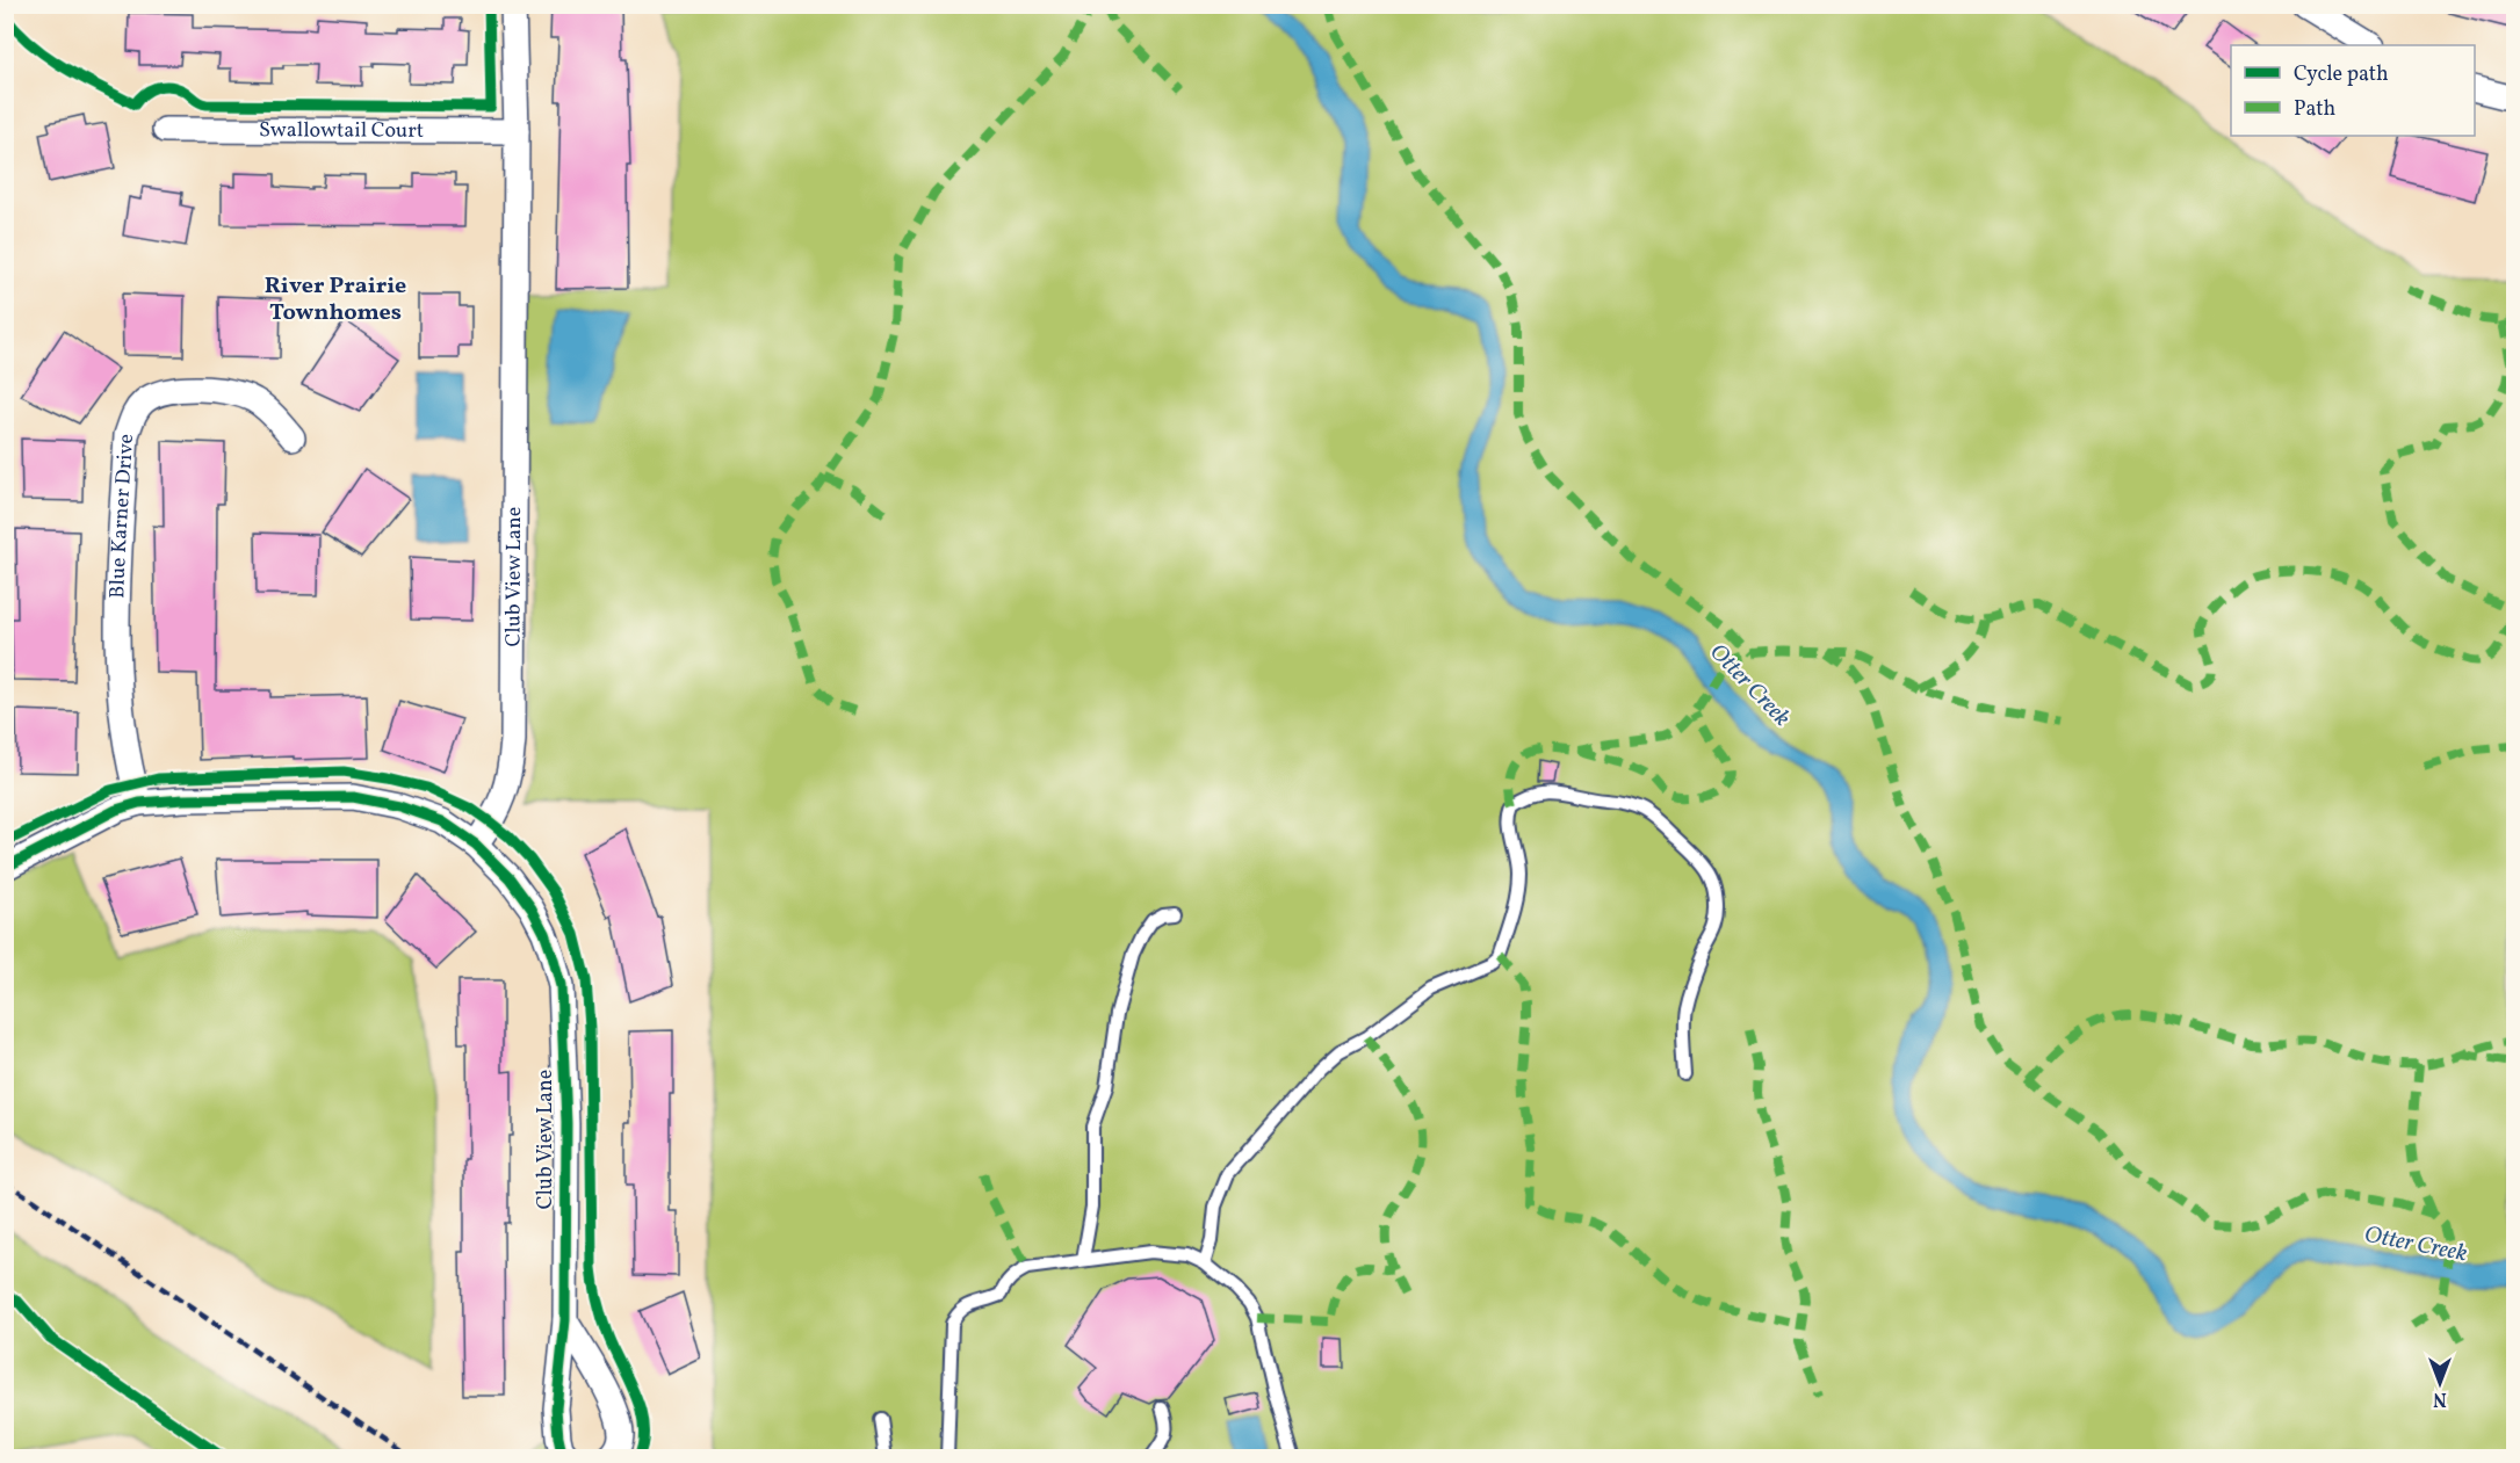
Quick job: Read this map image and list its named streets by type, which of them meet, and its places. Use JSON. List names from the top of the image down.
{
  "streets": {
    "street": ["Swallowtail Court", "Blue Karner Drive", "Club View Lane"]
  },
  "crossings": [
    ["Swallowtail Court", "Club View Lane"]
  ],
  "districts": ["River Prairie Townhomes"],
  "water": ["Otter Creek"],
  "legend": ["Cycle path", "Path"],
  "north": "bottom"
}
